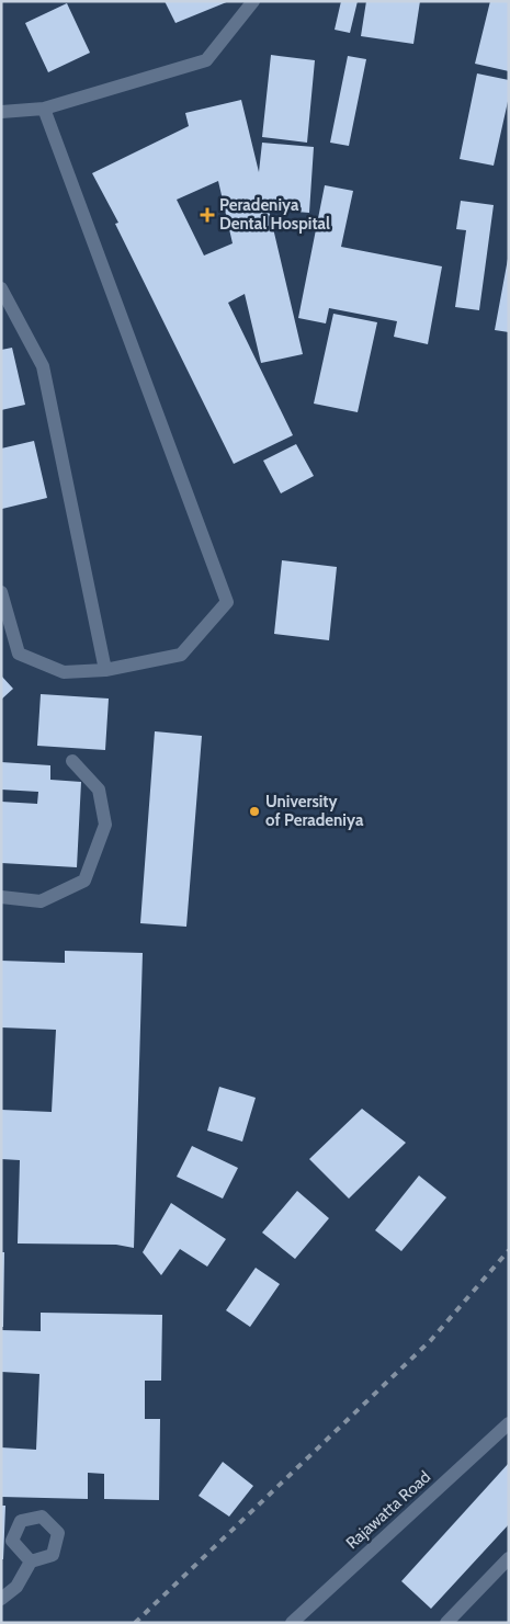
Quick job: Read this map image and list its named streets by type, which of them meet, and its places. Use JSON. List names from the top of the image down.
{
  "streets": {
    "street": ["Rajawatta Road"]
  },
  "places": {
    "health": ["Peradeniya Dental Hospital"],
    "other": ["University of Peradeniya"]
  }
}
